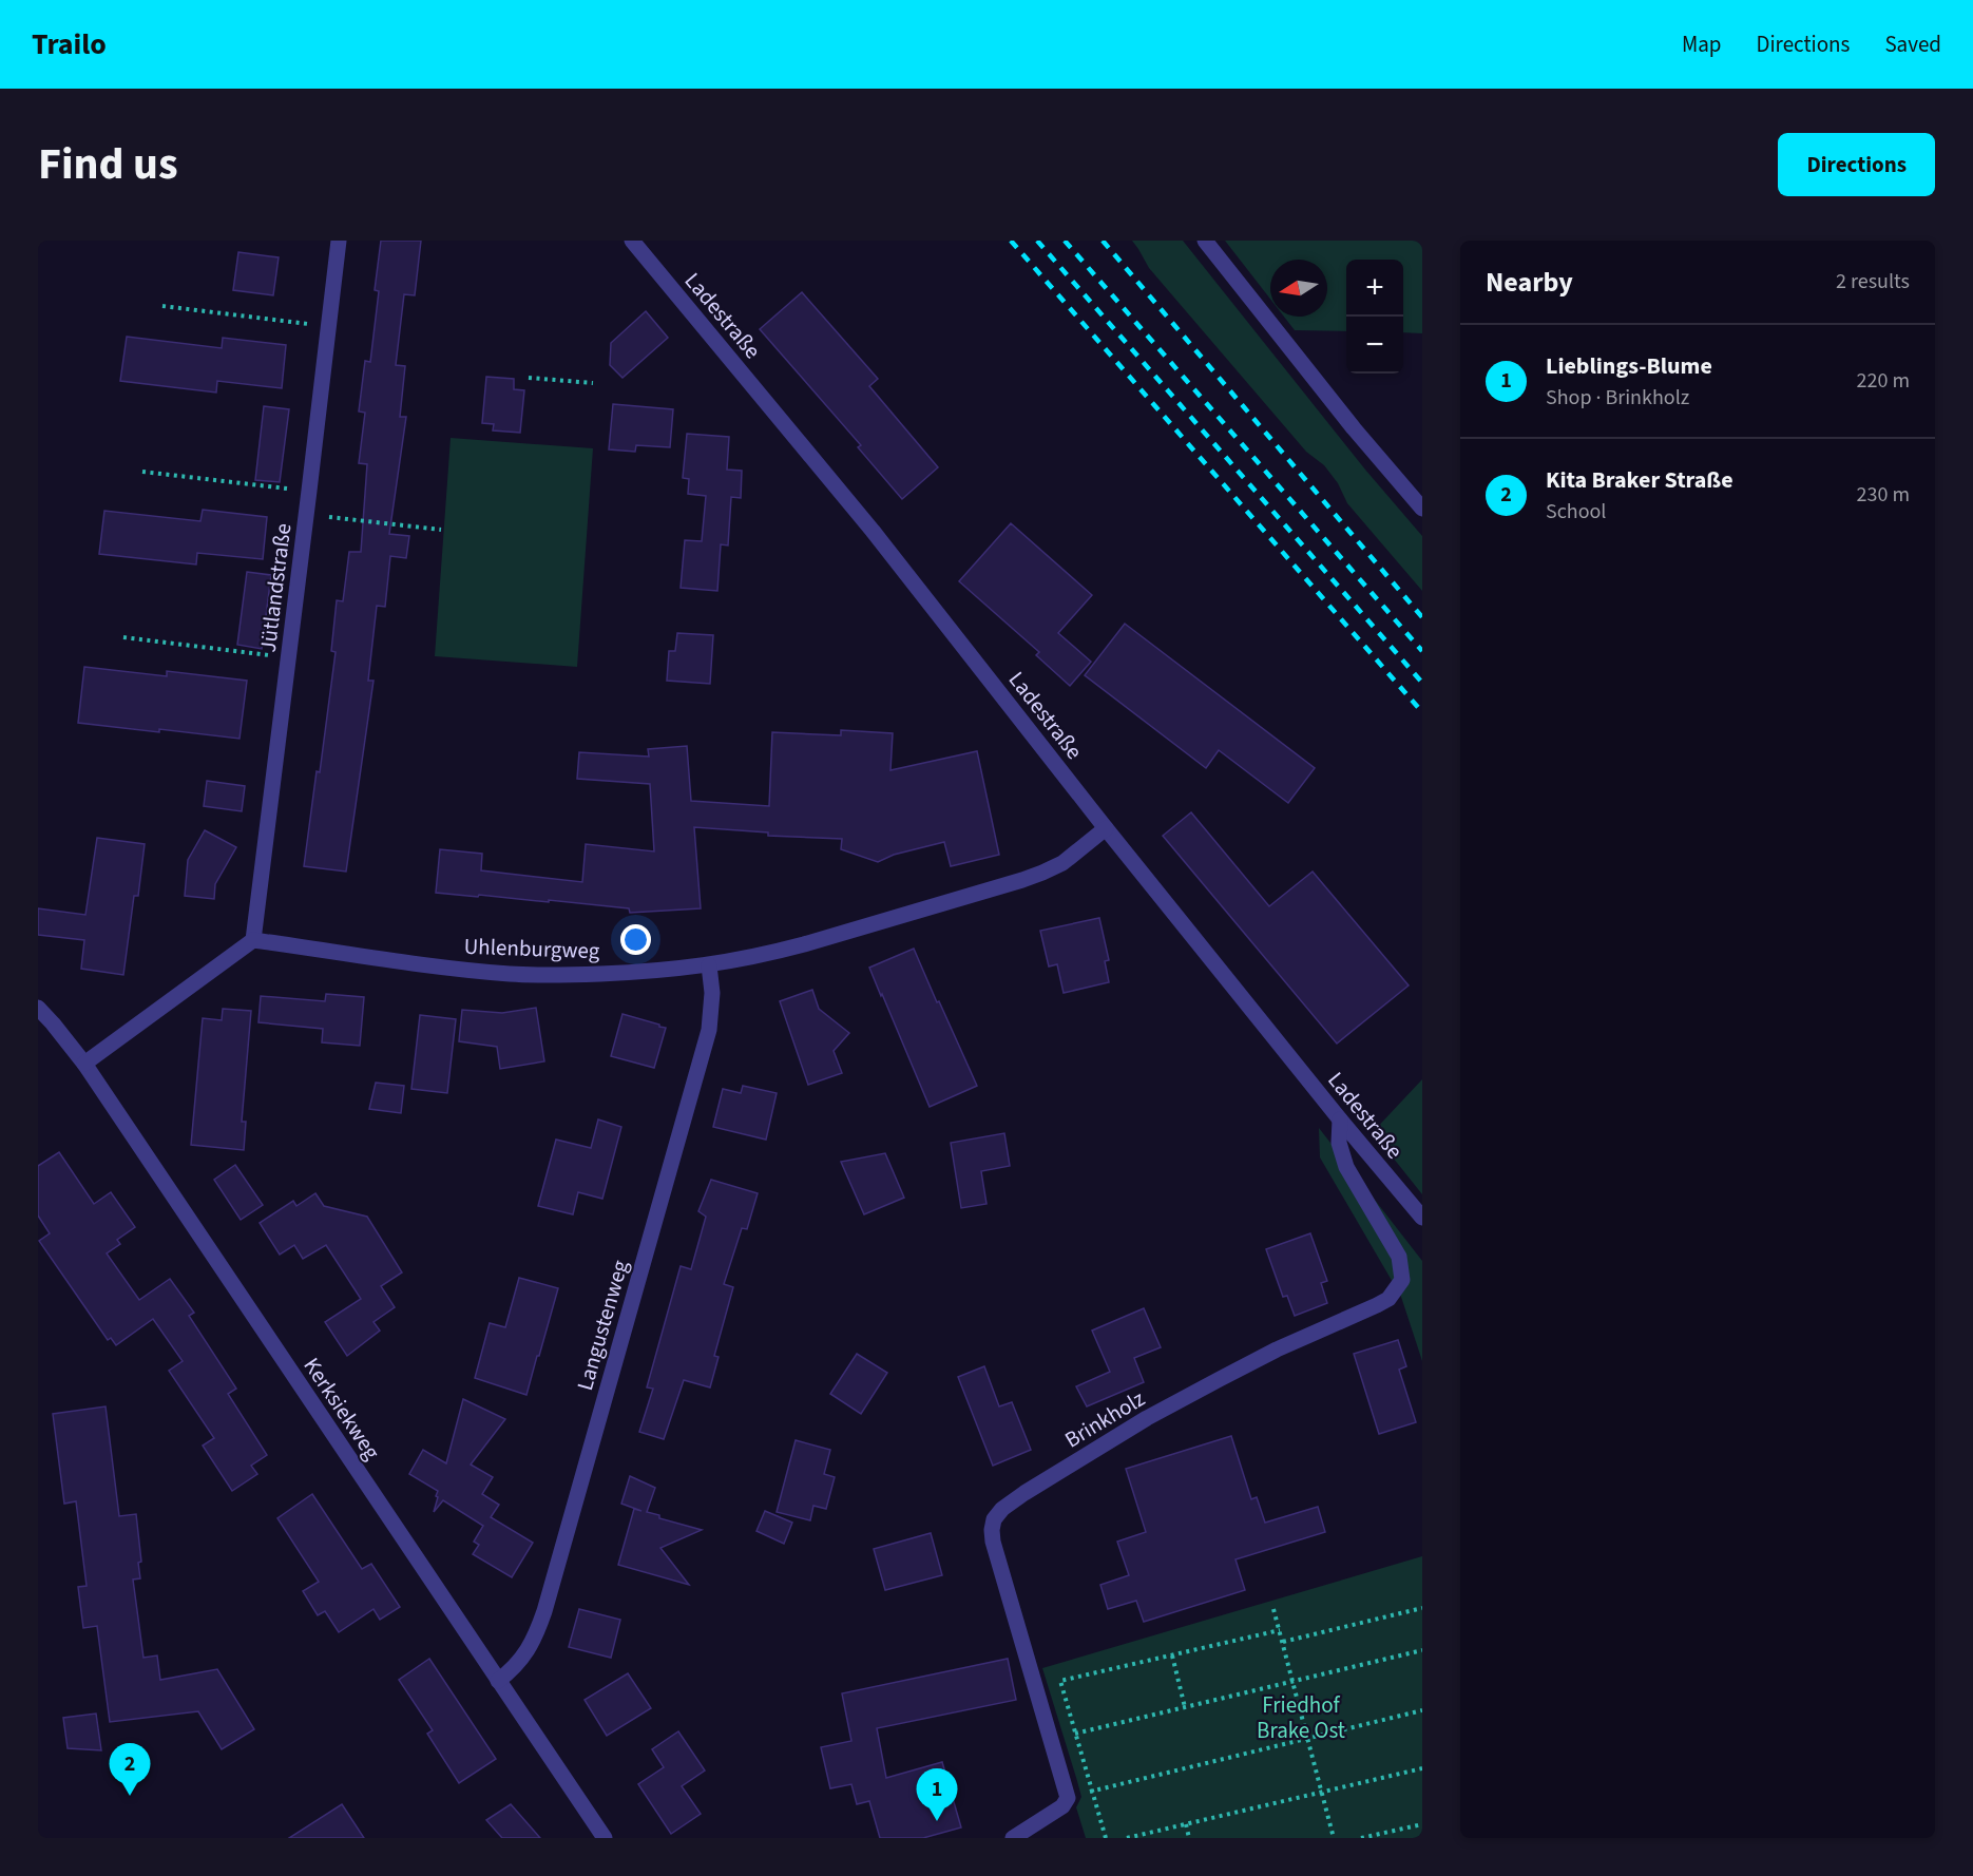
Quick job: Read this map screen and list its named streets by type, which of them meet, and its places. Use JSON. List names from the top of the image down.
{
  "streets": {
    "street": [
      "Ladestraße",
      "Jütlandstraße",
      "Uhlenburgweg",
      "Langustenweg",
      "Kerksiekweg",
      "Brinkholz"
    ]
  },
  "crossings": [
    ["Ladestraße", "Uhlenburgweg"],
    ["Ladestraße", "Brinkholz"],
    ["Jütlandstraße", "Uhlenburgweg"],
    ["Uhlenburgweg", "Langustenweg"],
    ["Langustenweg", "Kerksiekweg"]
  ],
  "parks": ["Friedhof Brake Ost"],
  "north": "left",
  "page": {
    "header": "Trailo",
    "nav": ["Map", "Directions", "Saved"],
    "title": "Find us",
    "buttons": "Directions",
    "heading": ["Nearby", "2 results"],
    "map_buttons": ["+", "−"],
    "list": [
      {
        "mark": "1",
        "name": "Lieblings-Blume",
        "note": "Shop · Brinkholz",
        "value": "220 m"
      },
      {
        "mark": "2",
        "name": "Kita Braker Straße",
        "note": "School",
        "value": "230 m"
      }
    ],
    "pins": ["2", "1"]
  }
}
